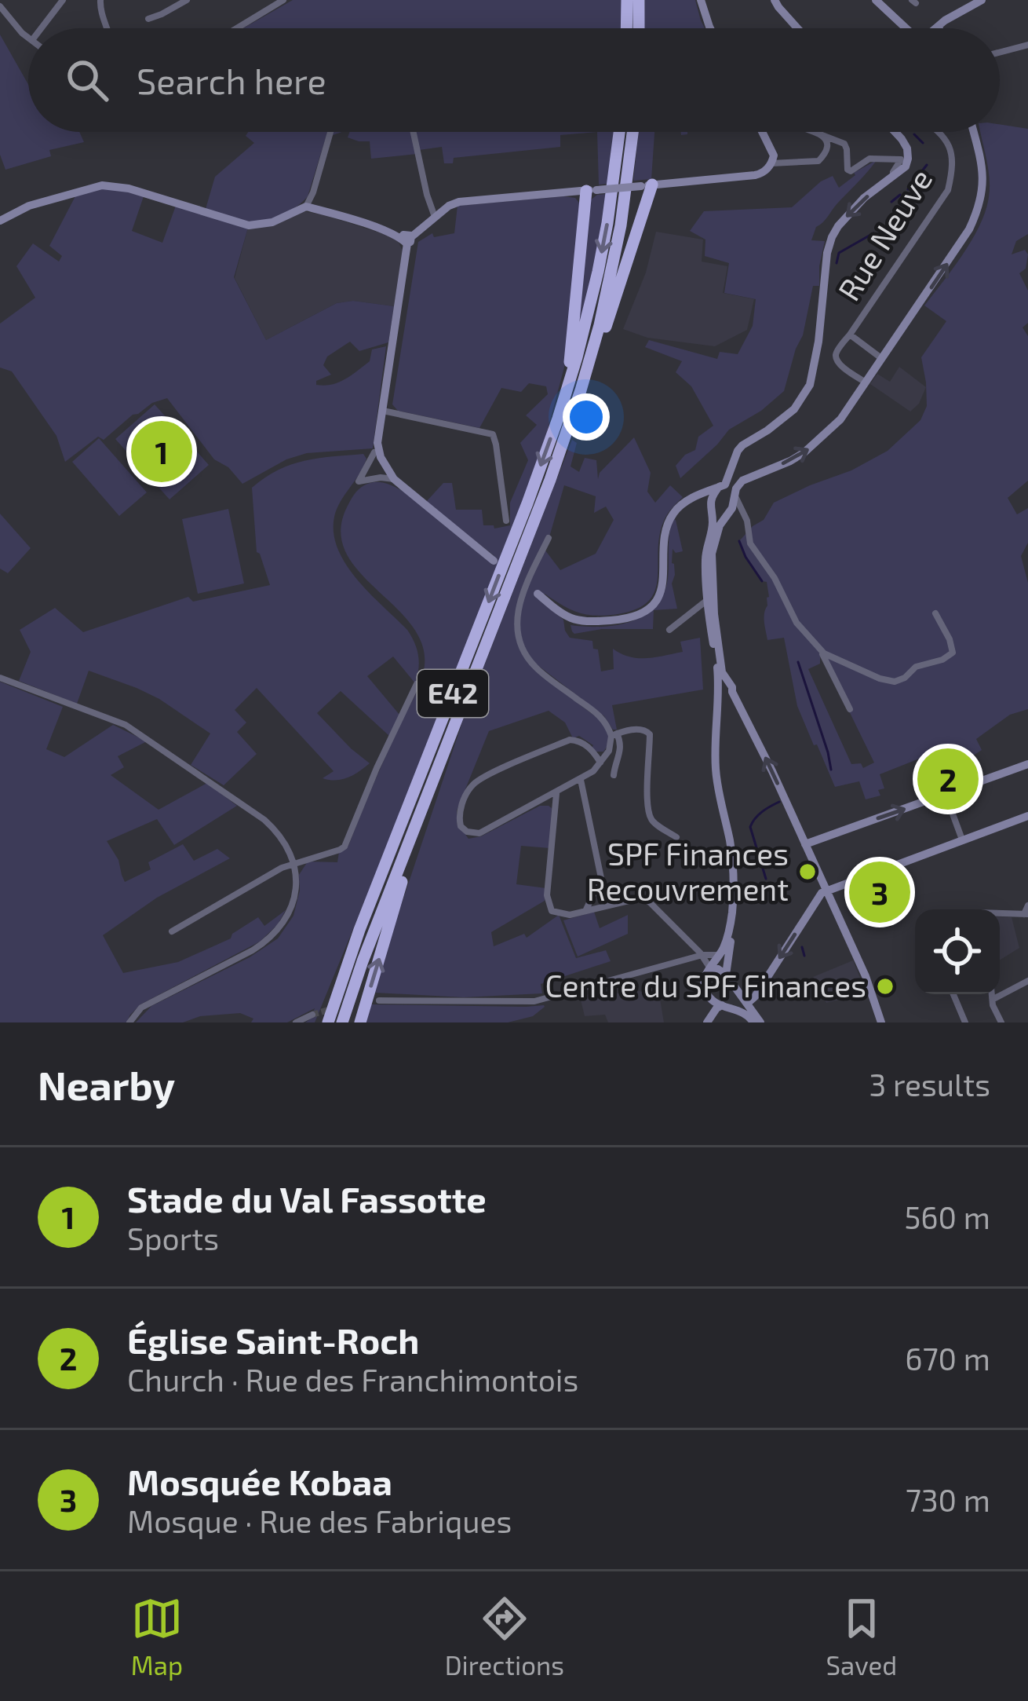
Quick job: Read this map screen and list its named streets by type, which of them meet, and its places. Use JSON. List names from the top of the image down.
{
  "streets": {
    "highway": ["E42"],
    "street": ["Rue Neuve"]
  },
  "places": ["SPF Finances Recouvrement", "Centre du SPF Finances"],
  "page": {
    "search": "Search here",
    "pins": ["1", "2", "3"],
    "heading": ["Nearby", "3 results"],
    "list": [
      {
        "mark": "1",
        "name": "Stade du Val Fassotte",
        "note": "Sports",
        "value": "560 m"
      },
      {
        "mark": "2",
        "name": "Église Saint-Roch",
        "note": "Church · Rue des Franchimontois",
        "value": "670 m"
      },
      {
        "mark": "3",
        "name": "Mosquée Kobaa",
        "note": "Mosque · Rue des Fabriques",
        "value": "730 m"
      }
    ],
    "nav": ["Map", "Directions", "Saved"]
  }
}
